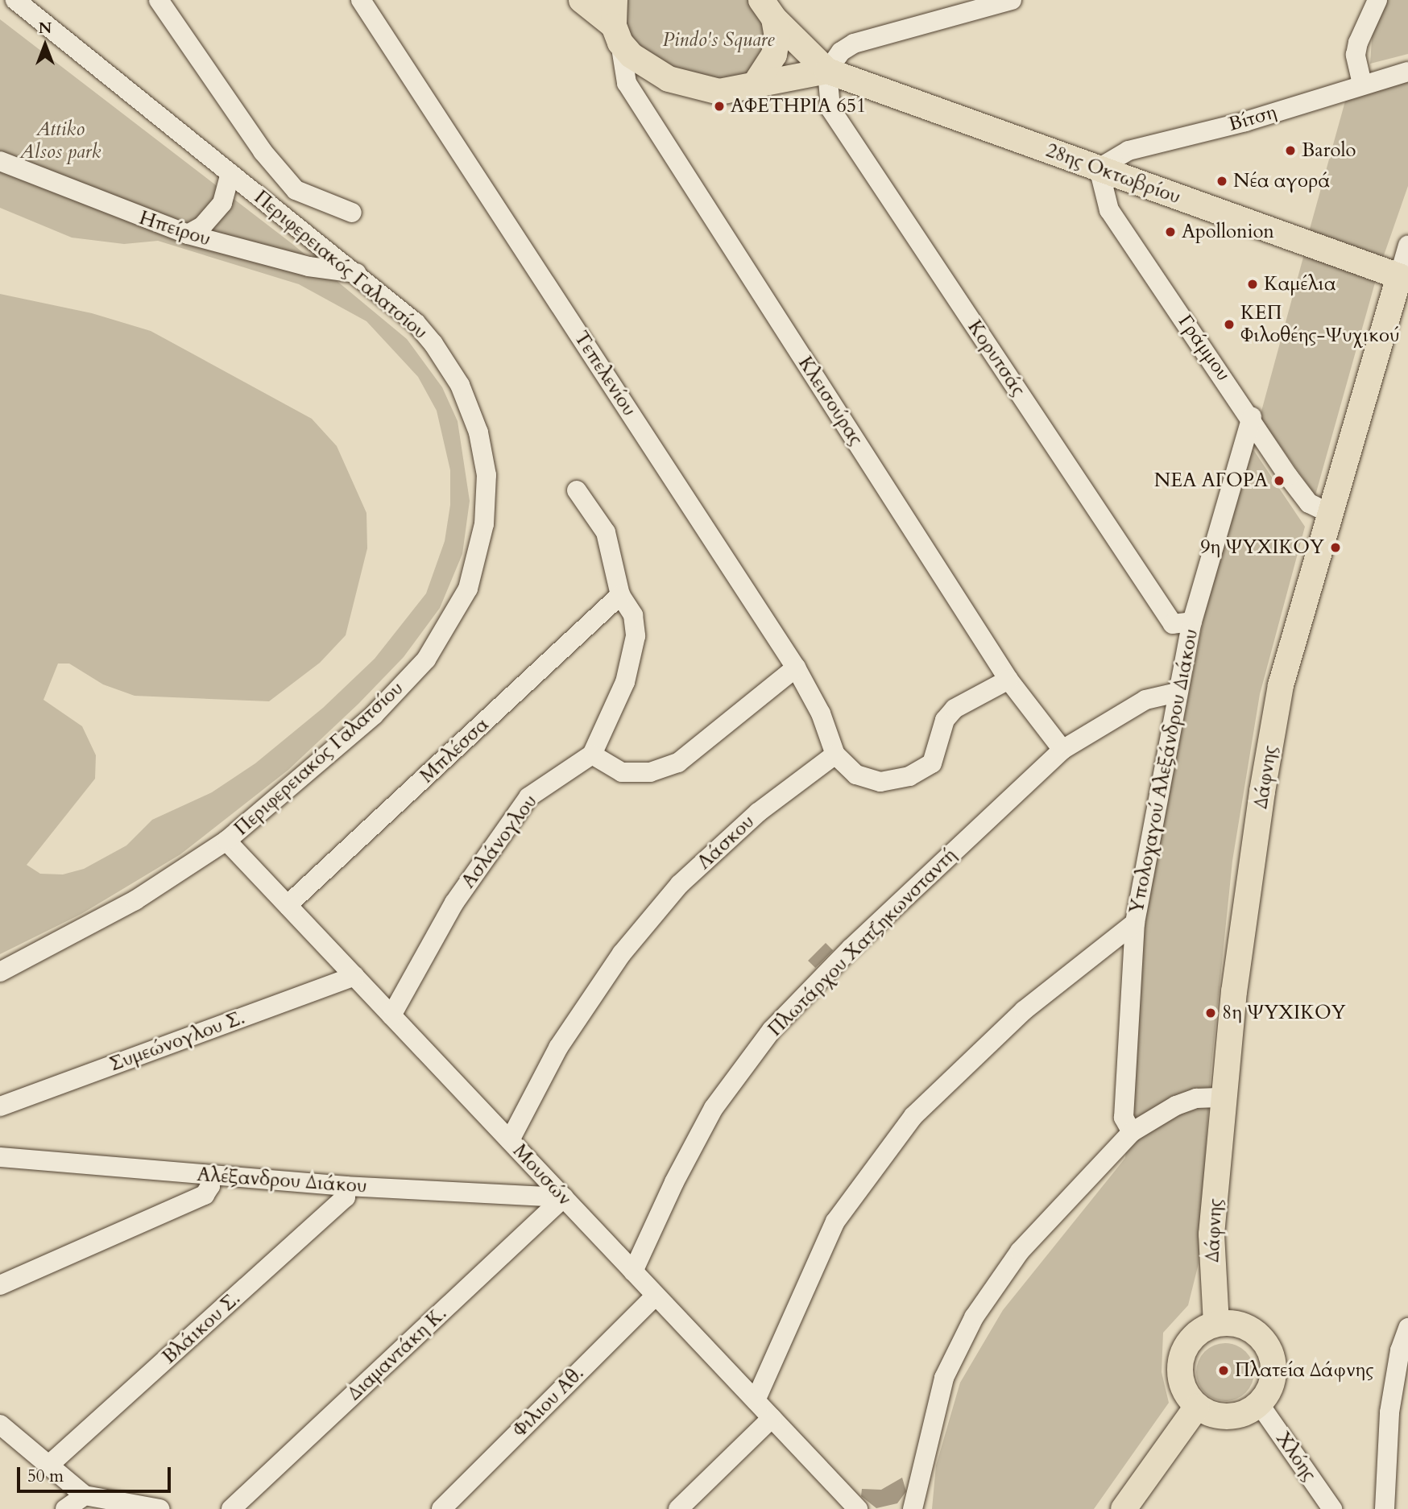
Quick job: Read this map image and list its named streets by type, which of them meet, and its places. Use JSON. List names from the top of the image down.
{
  "streets": {
    "main road": ["28ης Οκτωβρίου", "Δάφνης"],
    "street": [
      "Βίτση",
      "Ηπείρου",
      "Περιφερειακός Γαλατσίου",
      "Γράμμου",
      "Κορυτσάς",
      "Τεπελενίου",
      "Κλεισούρας",
      "Μπλέσσα",
      "Υπολοχαγού Αλεξάνδρου Διάκου",
      "Ασλάνογλου",
      "Λάσκου",
      "Πλωτάρχου Χατζηκωνσταντή",
      "Συμεώνογλου Σ.",
      "Μουσών",
      "Αλέξανδρου Διάκου",
      "Βλάικου Σ.",
      "Διαμαντάκη Κ.",
      "Φιλιου Αθ.",
      "Χλόης"
    ]
  },
  "crossings": [
    ["Βίτση", "28ης Οκτωβρίου"],
    ["Βίτση", "Γράμμου"],
    ["28ης Οκτωβρίου", "Γράμμου"],
    ["28ης Οκτωβρίου", "Κορυτσάς"],
    ["28ης Οκτωβρίου", "Κλεισούρας"],
    ["28ης Οκτωβρίου", "Δάφνης"],
    ["Ηπείρου", "Περιφερειακός Γαλατσίου"],
    ["Περιφερειακός Γαλατσίου", "Μουσών"],
    ["Γράμμου", "Υπολοχαγού Αλεξάνδρου Διάκου"],
    ["Γράμμου", "Δάφνης"],
    ["Κορυτσάς", "Υπολοχαγού Αλεξάνδρου Διάκου"],
    ["Τεπελενίου", "Λάσκου"],
    ["Κλεισούρας", "Πλωτάρχου Χατζηκωνσταντή"],
    ["Μπλέσσα", "Μουσών"],
    ["Υπολοχαγού Αλεξάνδρου Διάκου", "Πλωτάρχου Χατζηκωνσταντή"],
    ["Δάφνης", "Χλόης"],
    ["Ασλάνογλου", "Μουσών"],
    ["Λάσκου", "Μουσών"],
    ["Πλωτάρχου Χατζηκωνσταντή", "Μουσών"],
    ["Συμεώνογλου Σ.", "Μουσών"],
    ["Μουσών", "Αλέξανδρου Διάκου"],
    ["Μουσών", "Διαμαντάκη Κ."],
    ["Μουσών", "Φιλιου Αθ."],
    ["Αλέξανδρου Διάκου", "Βλάικου Σ."],
    ["Αλέξανδρου Διάκου", "Διαμαντάκη Κ."]
  ],
  "parks": ["Pindo's Square", "Attiko Alsos park"],
  "places": [
    "ΑΦΕΤΗΡΙΑ 651",
    "Barolo",
    "Νέα αγορά",
    "Apollonion",
    "Καμέλια",
    "ΚΕΠ Φιλοθέης-Ψυχικού",
    "ΝΕΑ ΑΓΟΡΑ",
    "9η ΨΥΧΙΚΟΥ",
    "8η ΨΥΧΙΚΟΥ",
    "Πλατεία Δάφνης"
  ],
  "scale_bar": "50 m",
  "north": "top"
}
